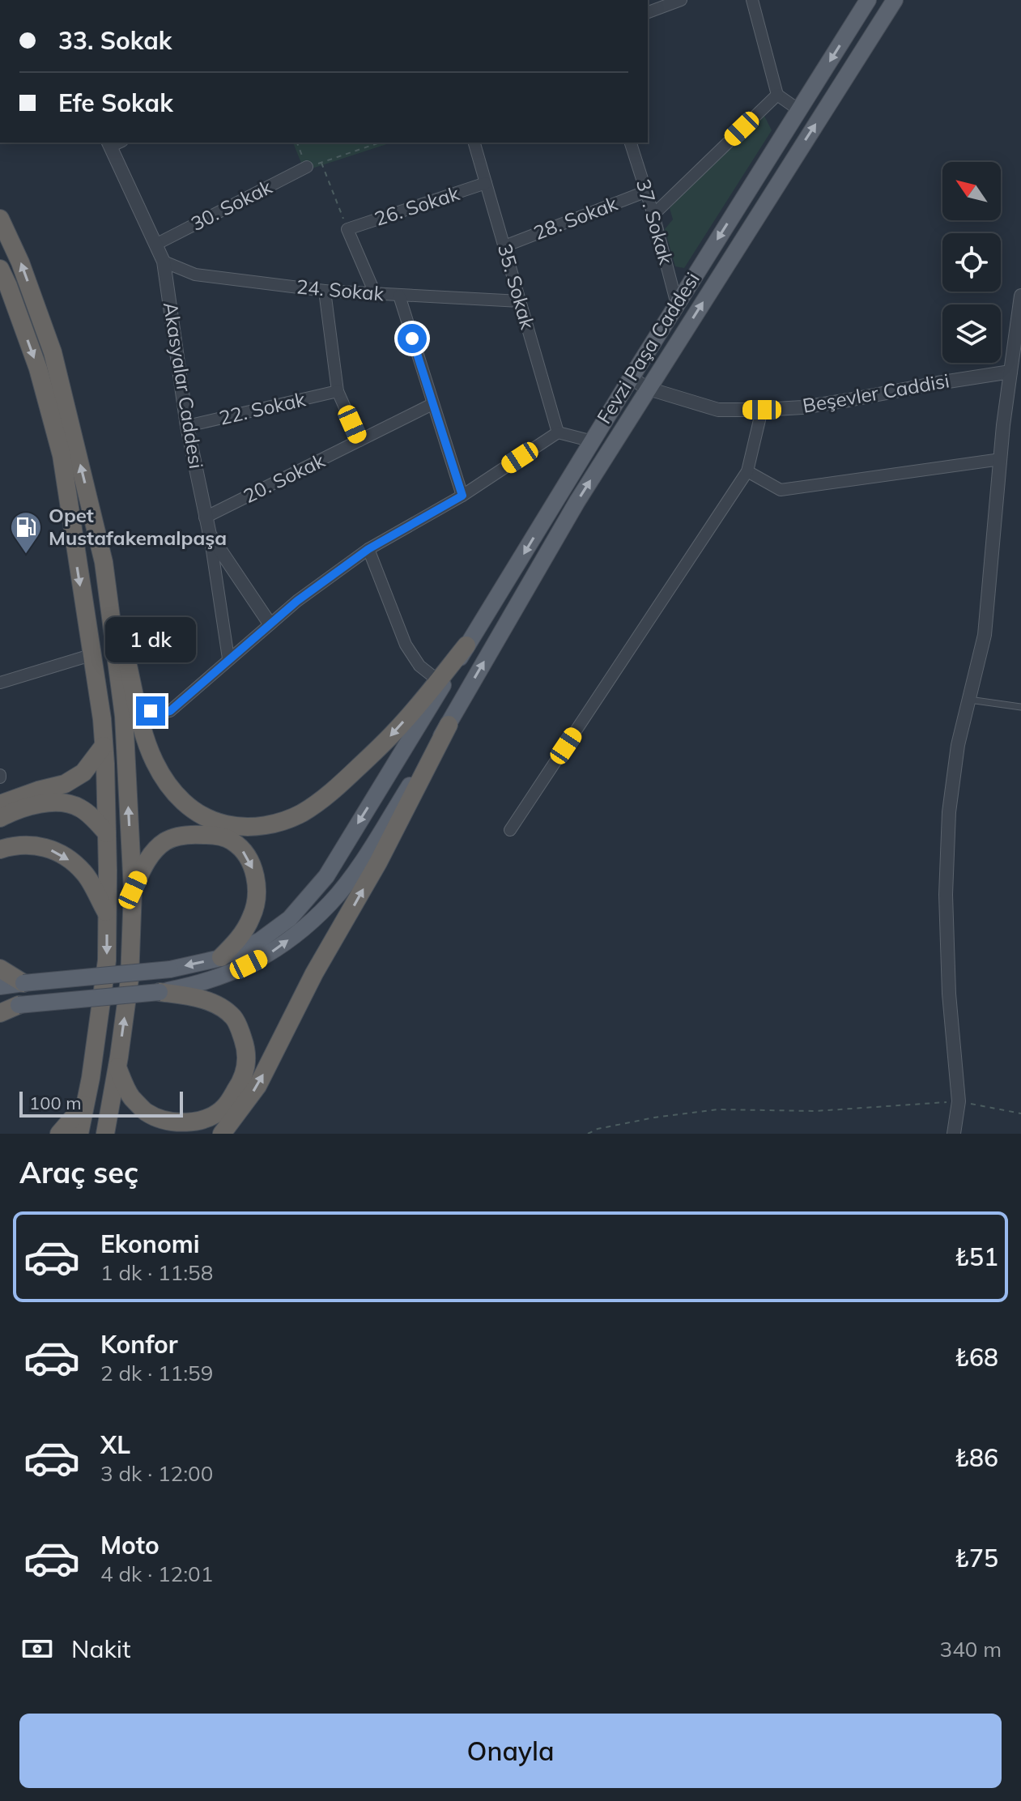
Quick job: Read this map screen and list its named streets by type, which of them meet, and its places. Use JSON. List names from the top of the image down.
{
  "streets": {
    "main road": ["Fevzi Paşa Caddesi"],
    "street": [
      "30. Sokak",
      "26. Sokak",
      "28. Sokak",
      "37. Sokak",
      "35. Sokak",
      "24. Sokak",
      "Akasyalar Caddesi",
      "Beşevler Caddisi",
      "22. Sokak",
      "20. Sokak"
    ]
  },
  "crossings": [
    ["30. Sokak", "Akasyalar Caddesi"],
    ["26. Sokak", "35. Sokak"],
    ["28. Sokak", "37. Sokak"],
    ["28. Sokak", "35. Sokak"],
    ["37. Sokak", "Fevzi Paşa Caddesi"],
    ["35. Sokak", "24. Sokak"],
    ["24. Sokak", "Akasyalar Caddesi"],
    ["Fevzi Paşa Caddesi", "Beşevler Caddisi"],
    ["Akasyalar Caddesi", "22. Sokak"],
    ["Akasyalar Caddesi", "20. Sokak"]
  ],
  "places": {
    "fuel station": ["Opet Mustafakemalpaşa"]
  },
  "scale_bar": "100 m",
  "north": "top left",
  "page": {
    "banner": ["33. Sokak", "Efe Sokak"],
    "bubble": "1 dk",
    "scale": "100 m",
    "heading": "Araç seç",
    "list": [
      {
        "name": "Ekonomi",
        "note": "1 dk · 11:58",
        "value": "₺51"
      },
      {
        "name": "Konfor",
        "note": "2 dk · 11:59",
        "value": "₺68"
      },
      {
        "name": "XL",
        "note": "3 dk · 12:00",
        "value": "₺86"
      },
      {
        "name": "Moto",
        "note": "4 dk · 12:01",
        "value": "₺75"
      }
    ],
    "pay": ["Nakit", "340 m"],
    "buttons": "Onayla"
  }
}
